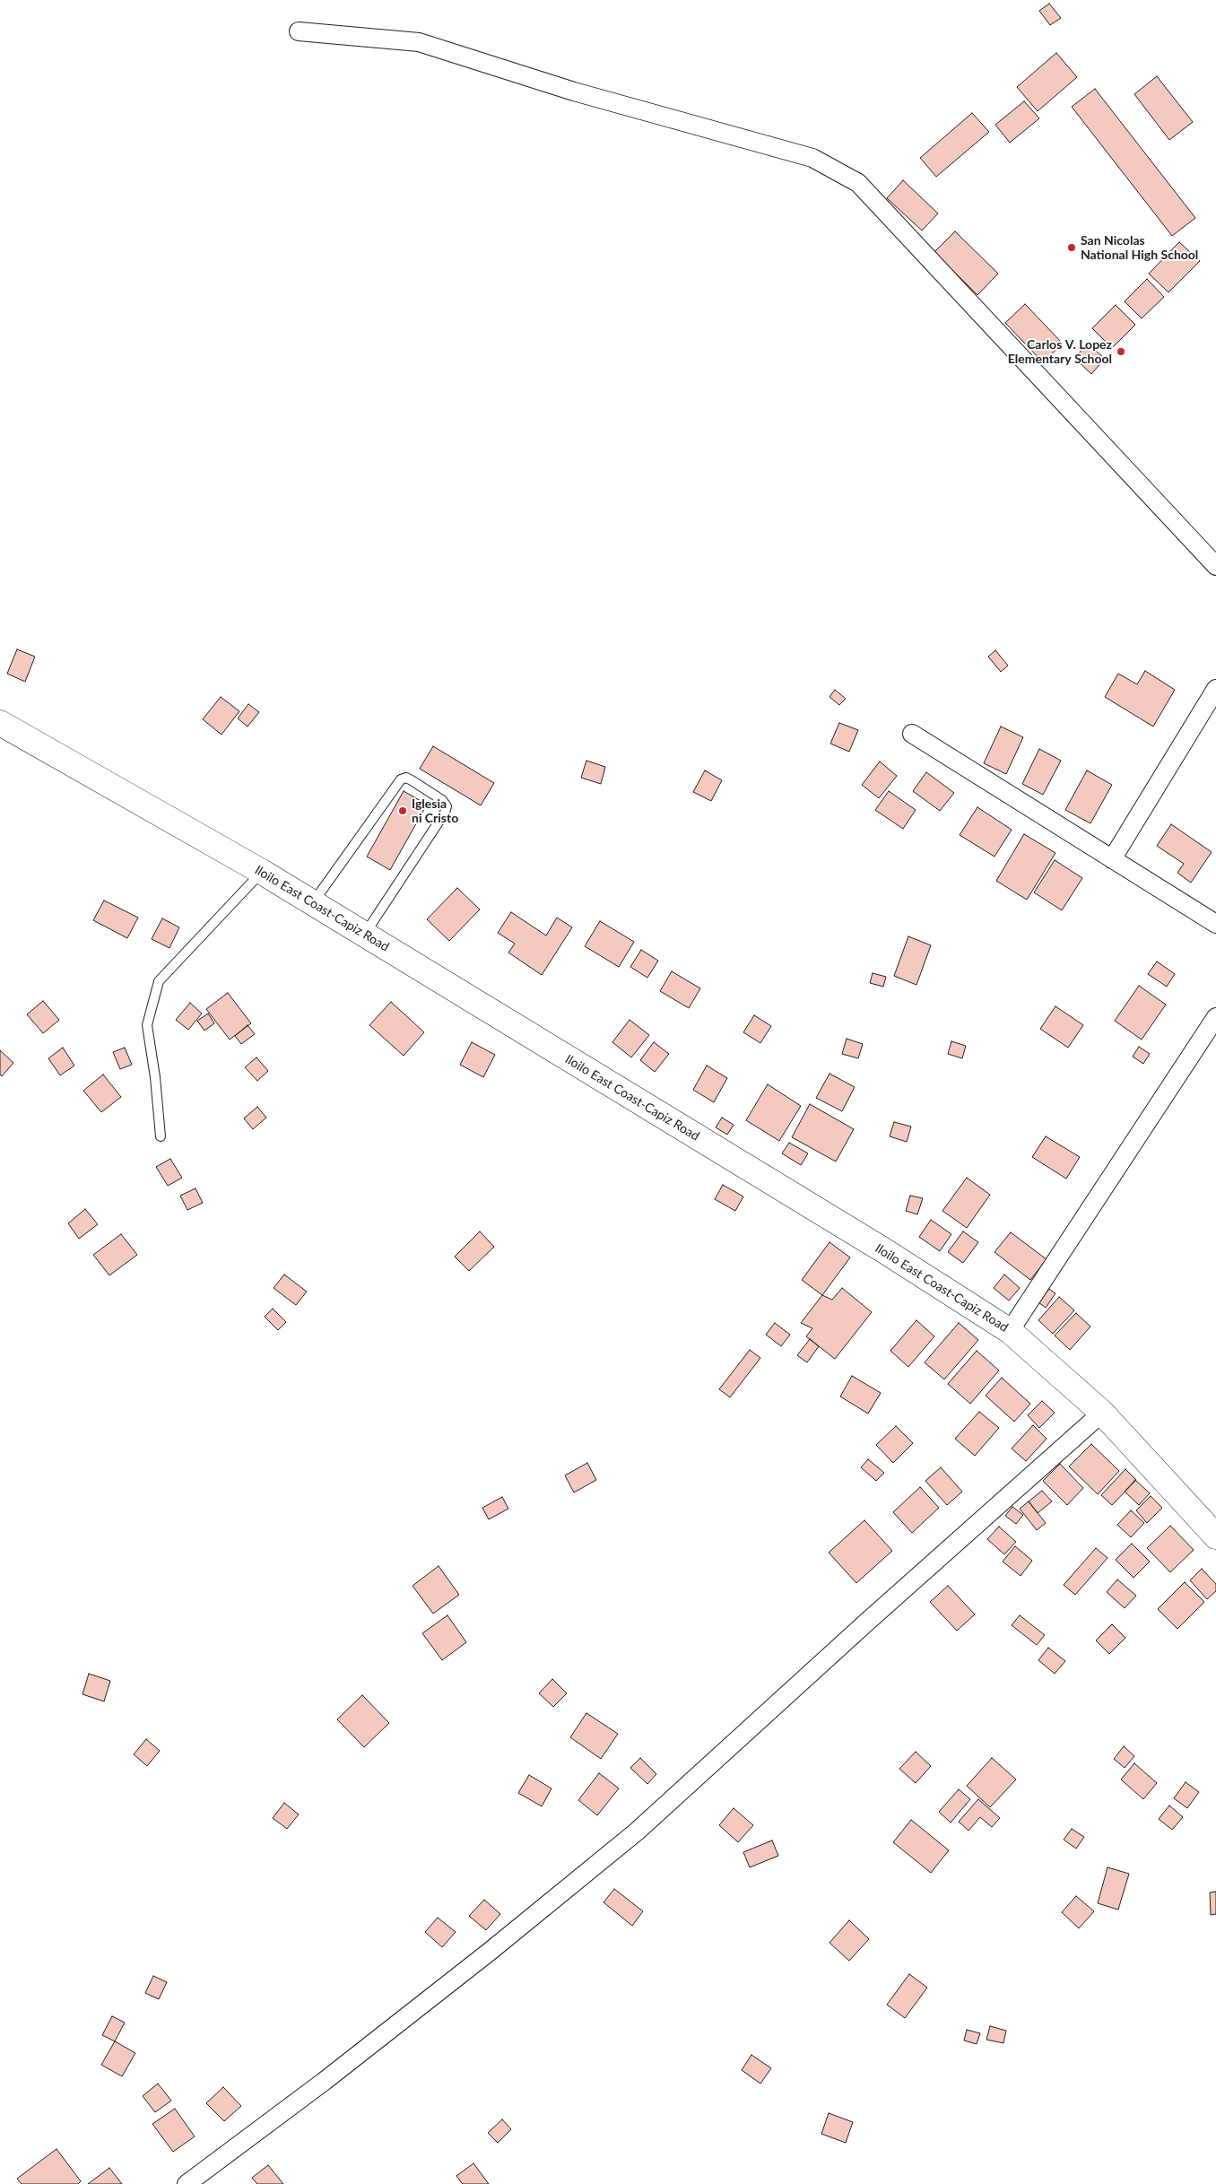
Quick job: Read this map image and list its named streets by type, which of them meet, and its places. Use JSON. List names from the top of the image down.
{
  "streets": {
    "main road": ["Iloilo East Coast-Capiz Road"]
  },
  "places": ["San Nicolas National High School", "Carlos V. Lopez Elementary School", "Iglesia ni Cristo"]
}
